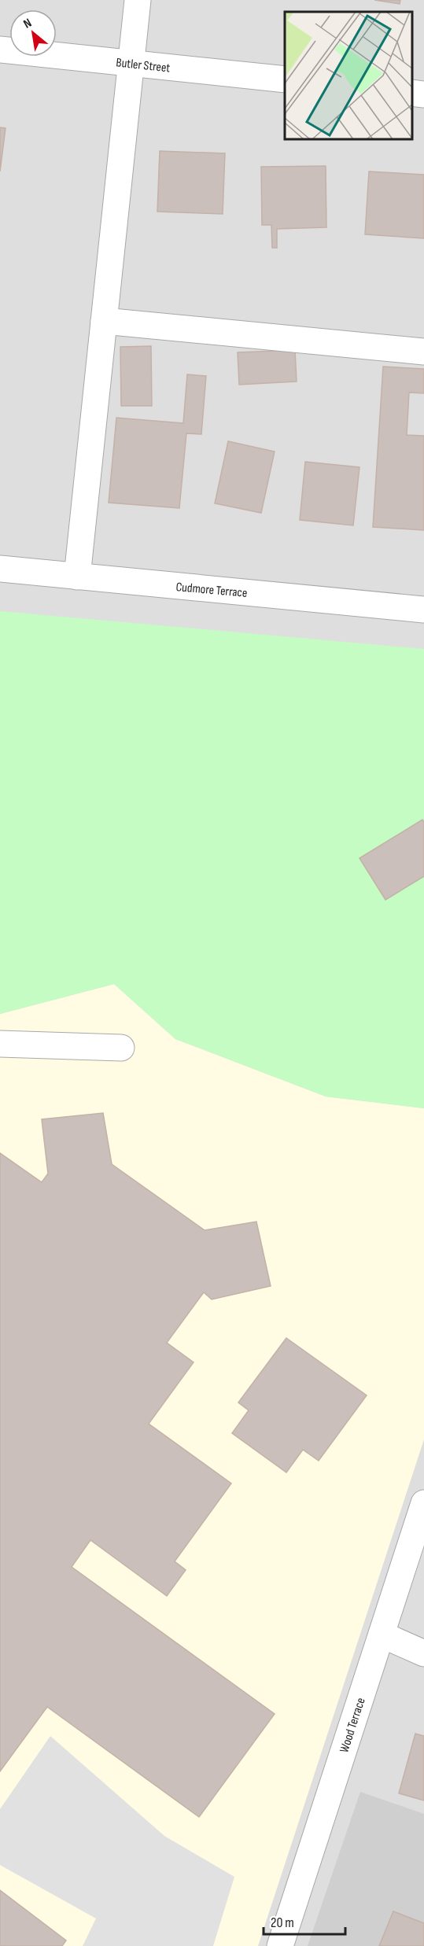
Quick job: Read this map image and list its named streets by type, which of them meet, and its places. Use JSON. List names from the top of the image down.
{
  "streets": {
    "street": ["Butler Street", "Cudmore Terrace", "Wood Terrace"]
  },
  "scale_bar": "20 m",
  "north": "top left"
}
